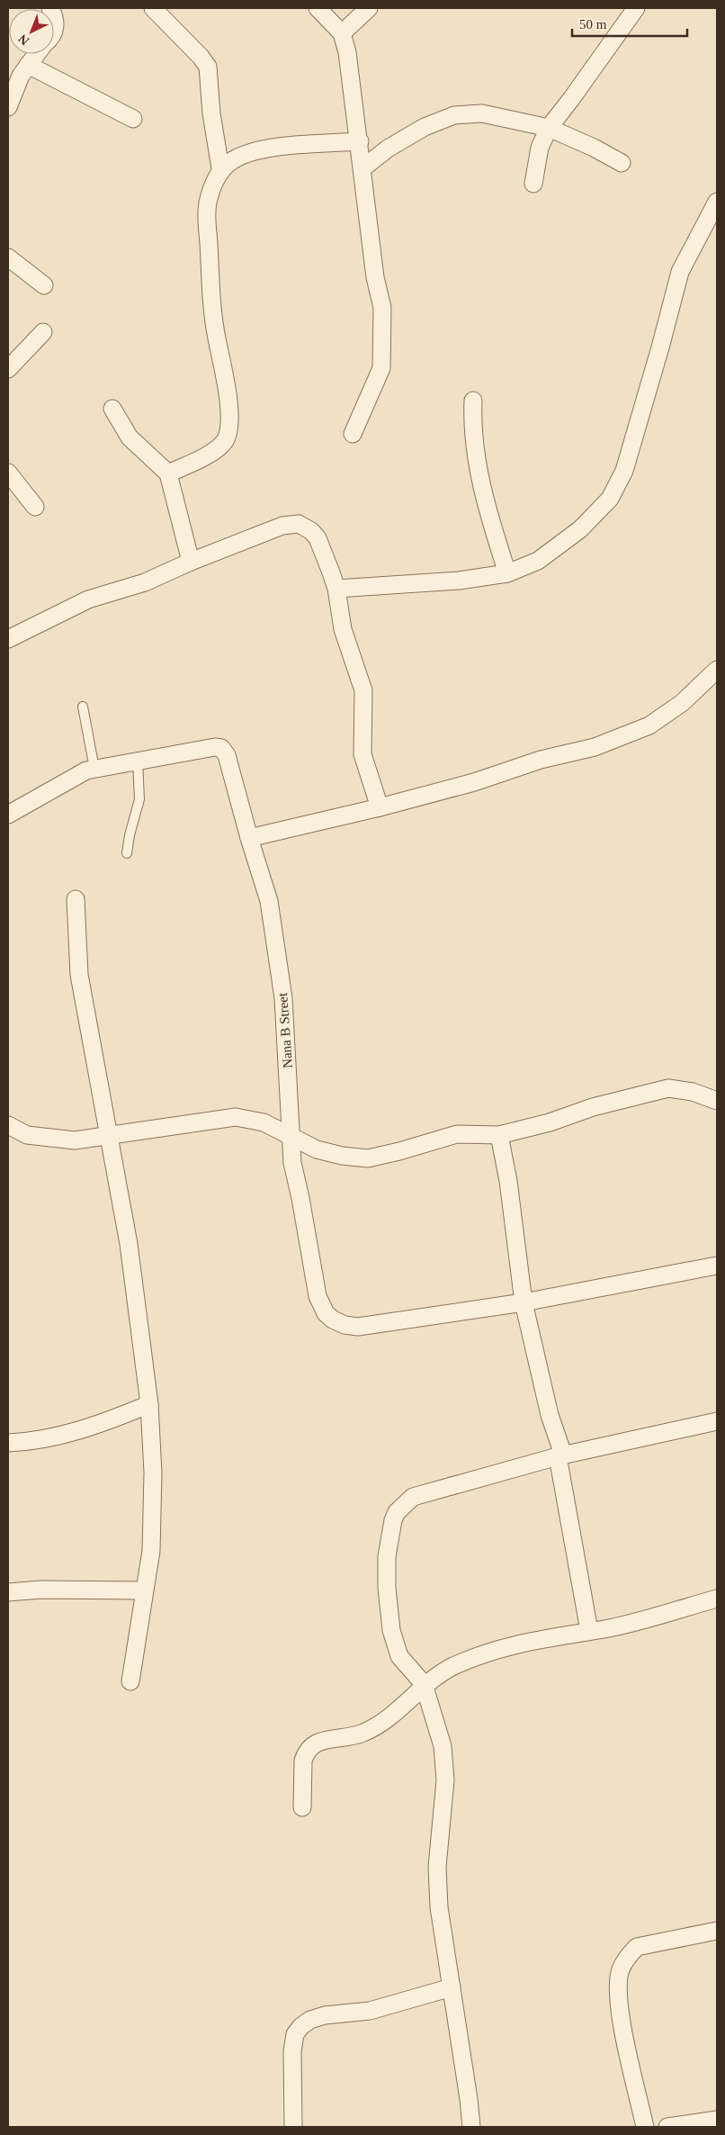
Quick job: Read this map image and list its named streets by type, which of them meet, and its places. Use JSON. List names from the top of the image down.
{
  "streets": {
    "street": ["Nana B Street"]
  },
  "scale_bar": "50 m",
  "north": "bottom left"
}
